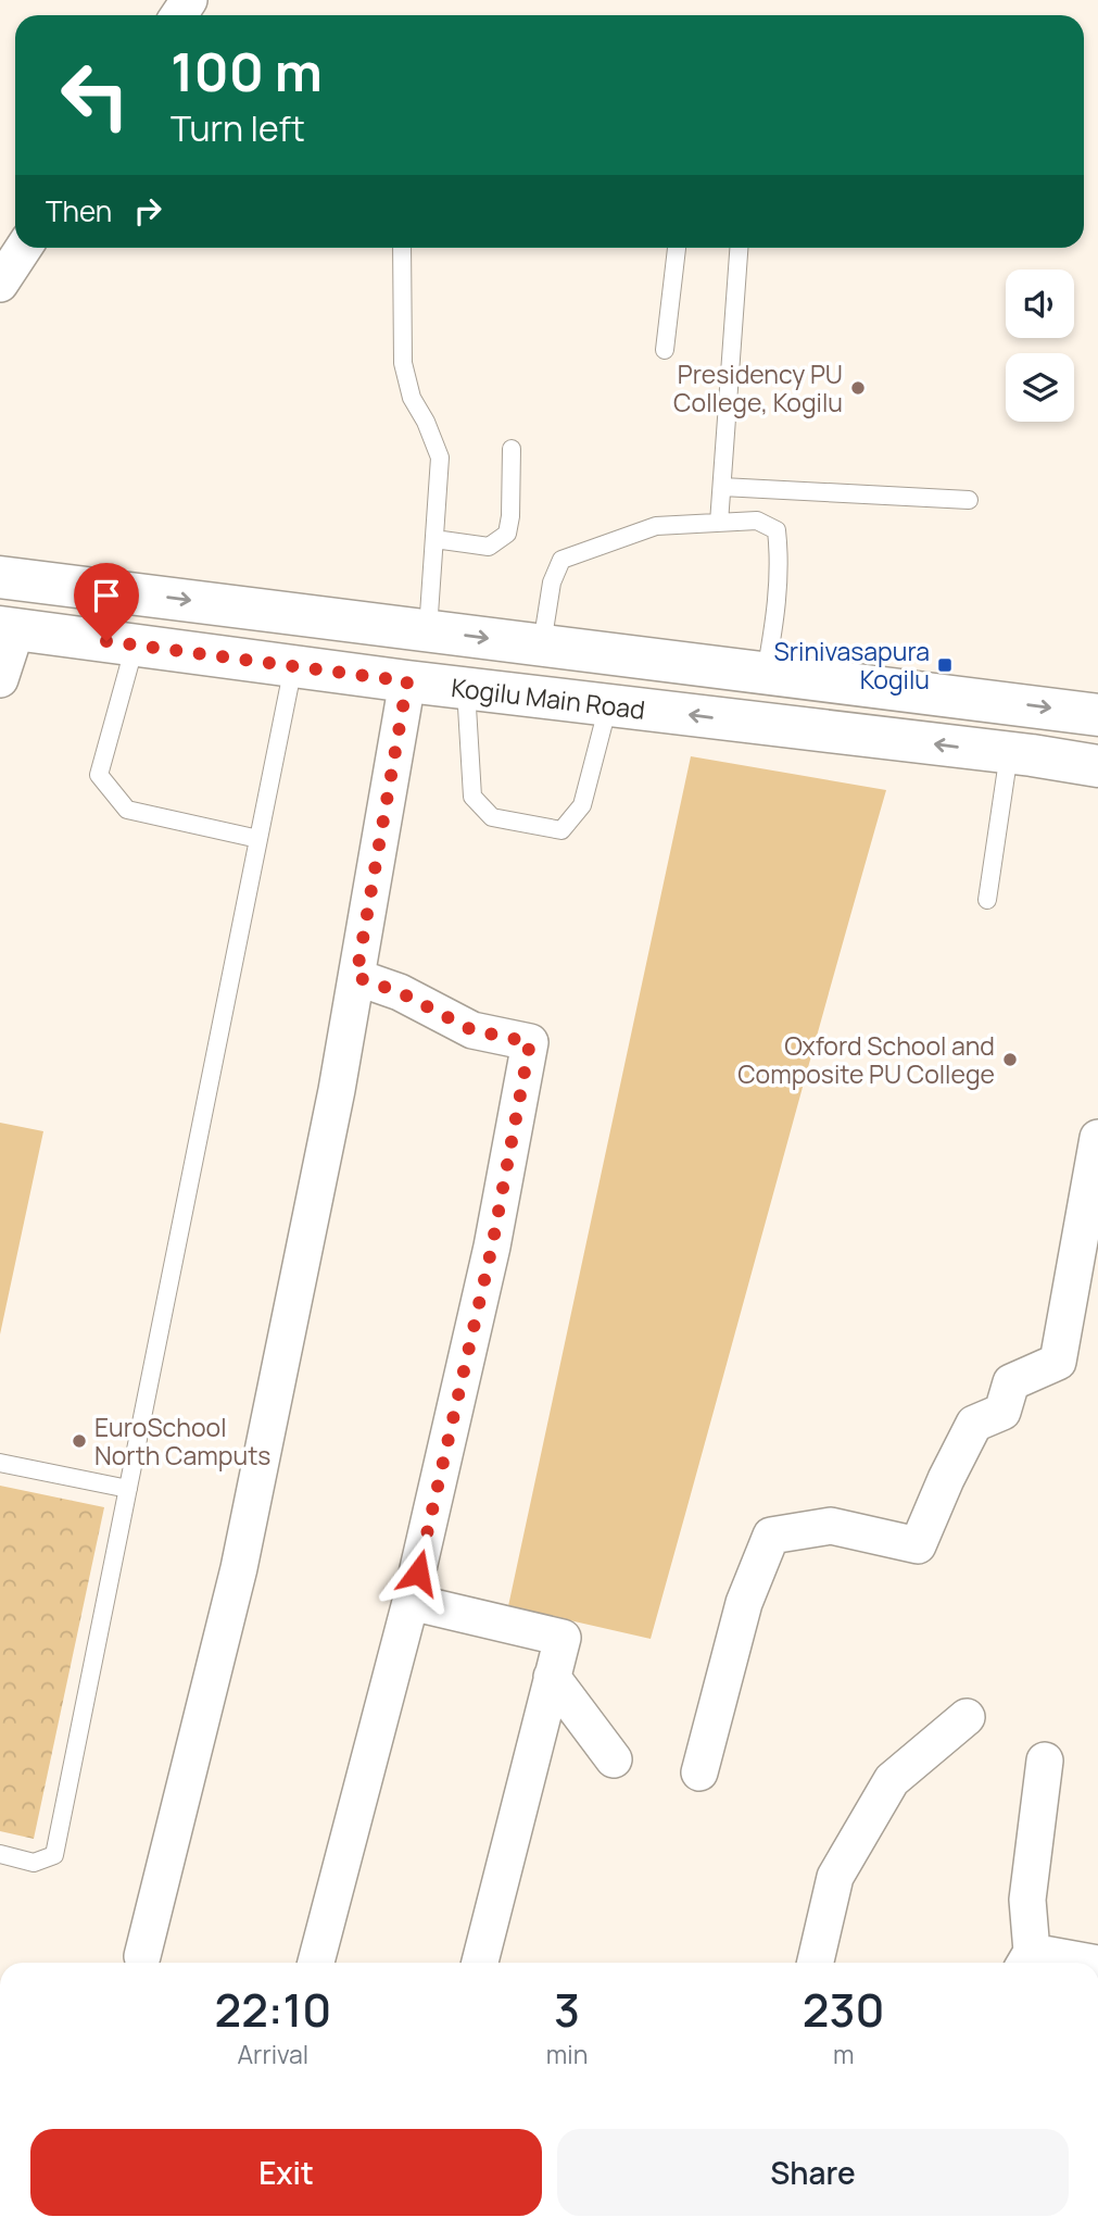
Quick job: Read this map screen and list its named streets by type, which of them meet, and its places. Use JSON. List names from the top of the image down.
{
  "streets": {
    "main road": ["Kogilu Main Road"]
  },
  "places": {
    "other": ["Presidency PU College, Kogilu", "Oxford School and Composite PU College", "EuroSchool North Camputs"],
    "transit": ["Srinivasapura Kogilu"]
  },
  "page": {
    "turn": ["100 m", "Turn left"],
    "then": "Then",
    "eta": [
      "22:10",
      "Arrival",
      "3",
      "min",
      "230",
      "m"
    ],
    "buttons": ["Exit", "Share"]
  }
}
